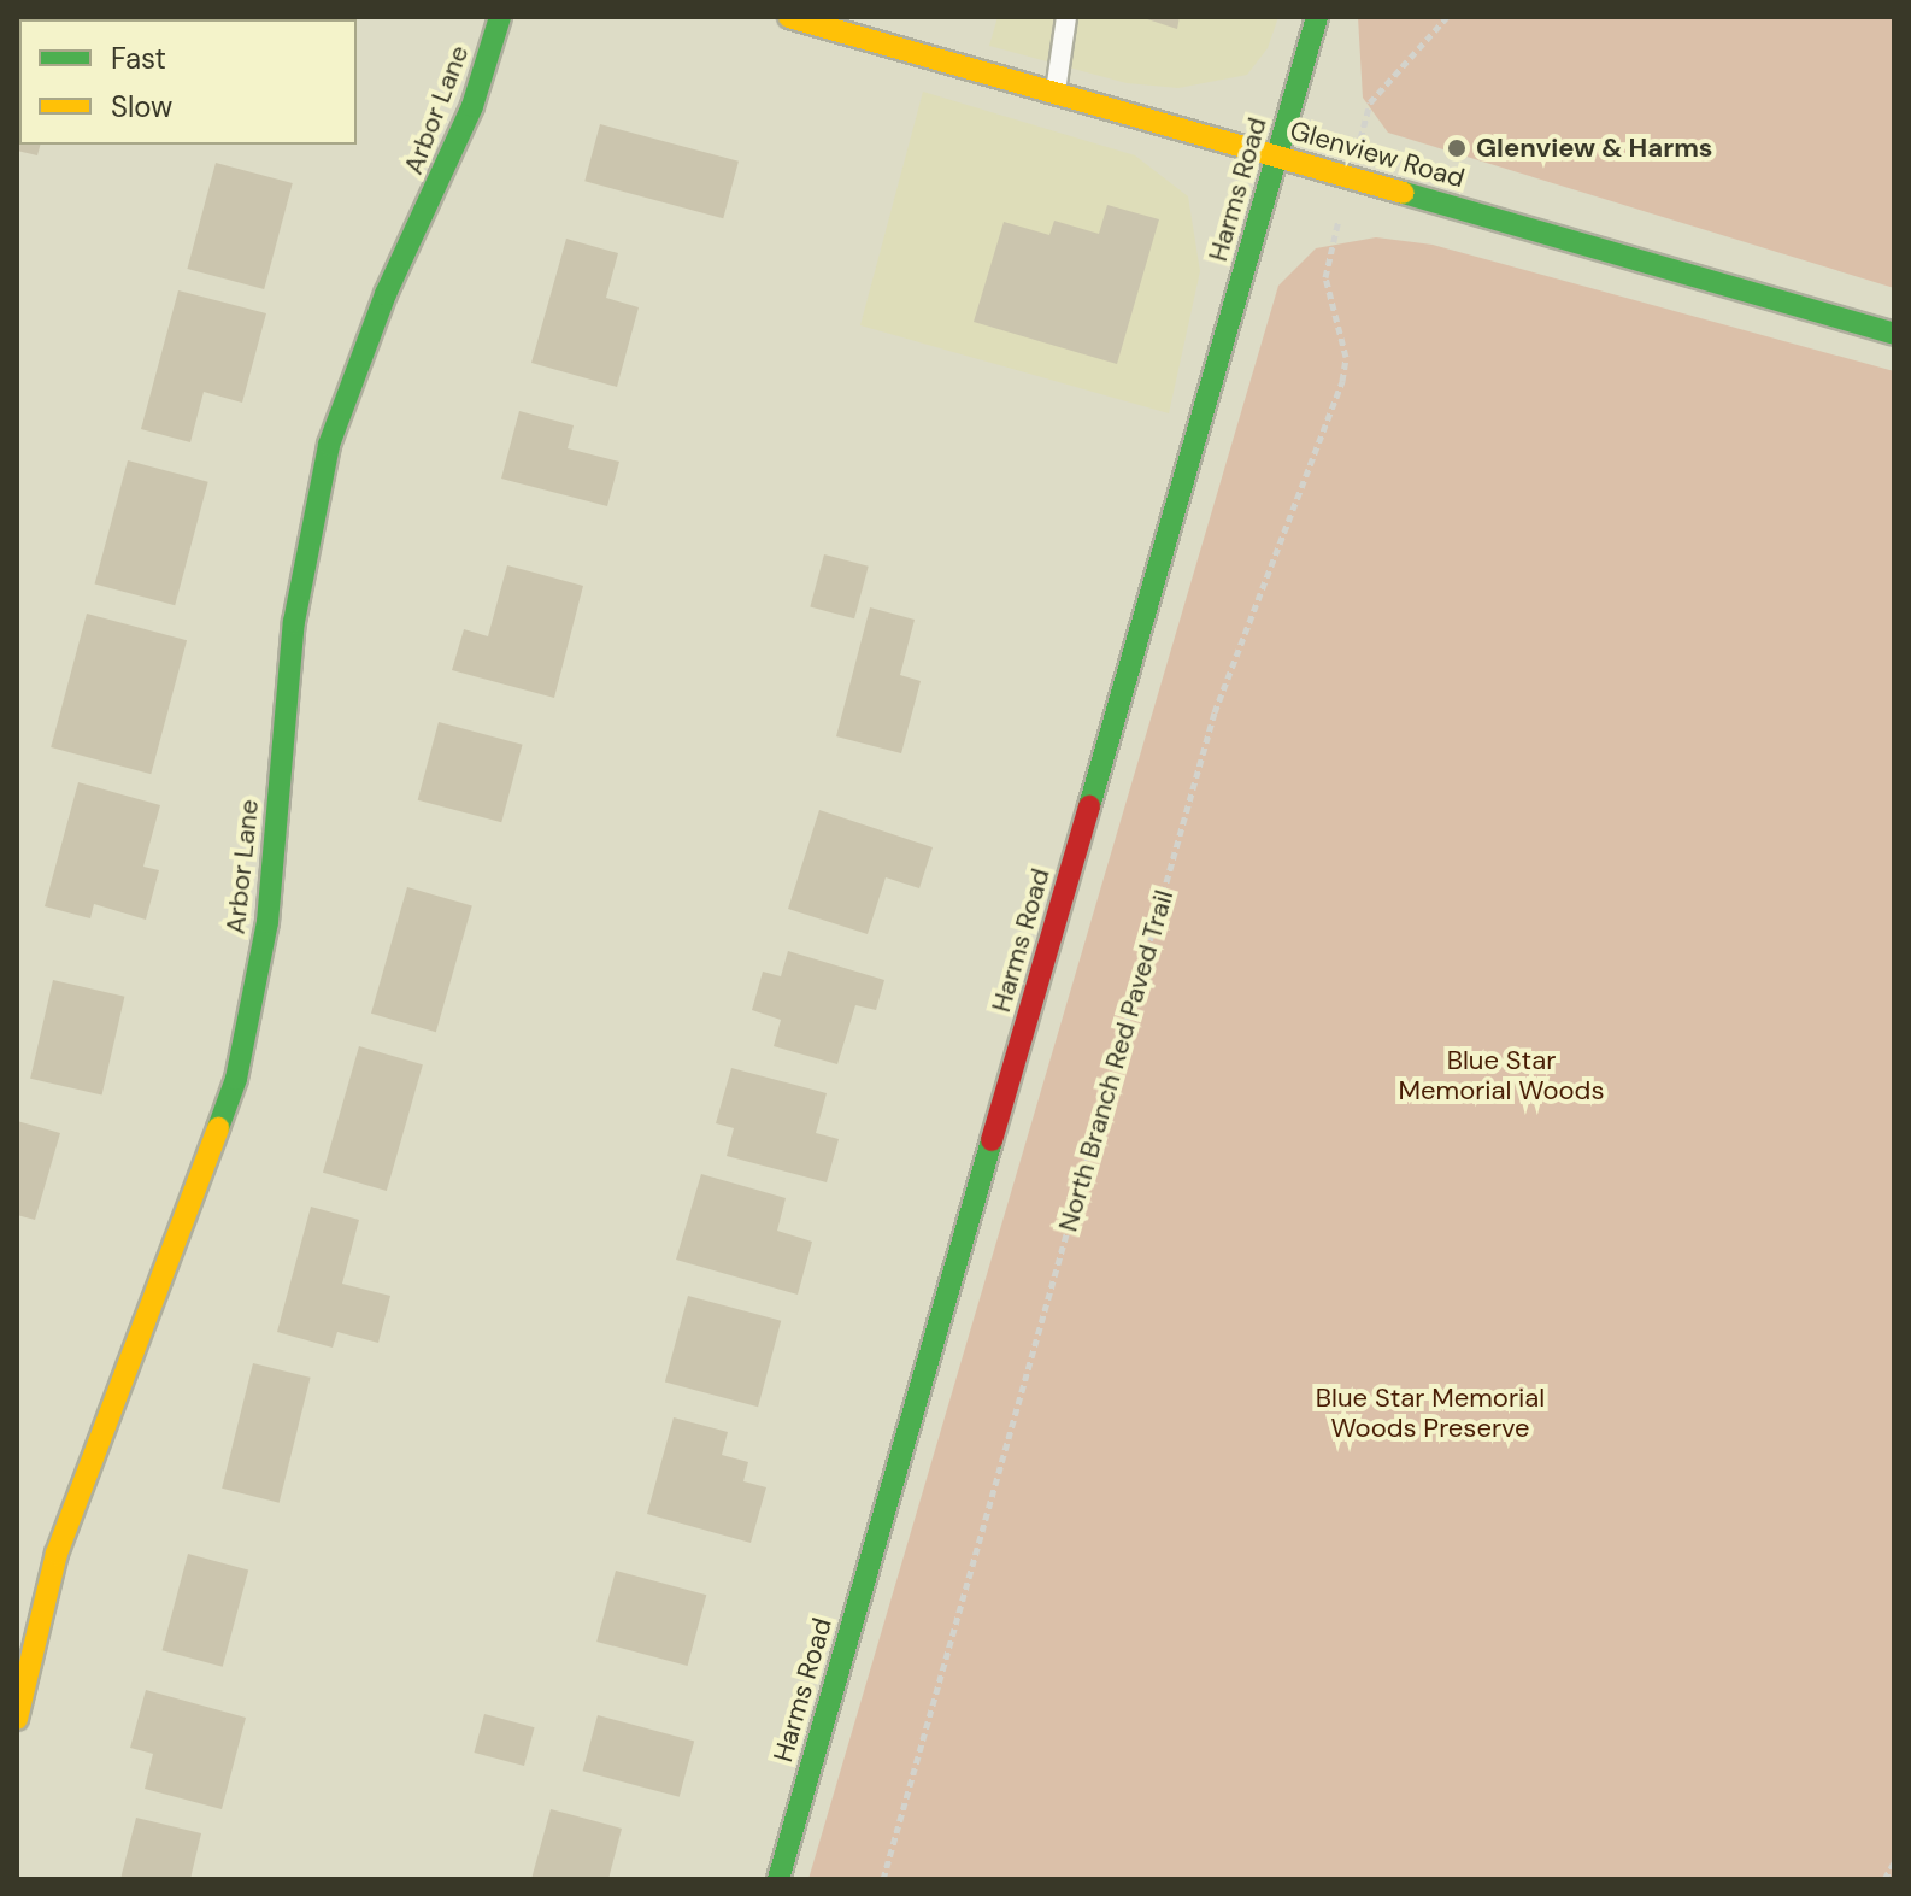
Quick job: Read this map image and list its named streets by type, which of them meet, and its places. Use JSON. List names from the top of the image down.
{
  "streets": {
    "main road": ["Arbor Lane", "Glenview Road", "Harms Road"],
    "path": ["North Branch Red Paved Trail"]
  },
  "crossings": [
    ["Glenview Road", "Harms Road"]
  ],
  "parks": ["Blue Star Memorial Woods", "Blue Star Memorial Woods Preserve"],
  "places": ["Glenview & Harms"],
  "legend": ["Fast", "Slow"]
}
